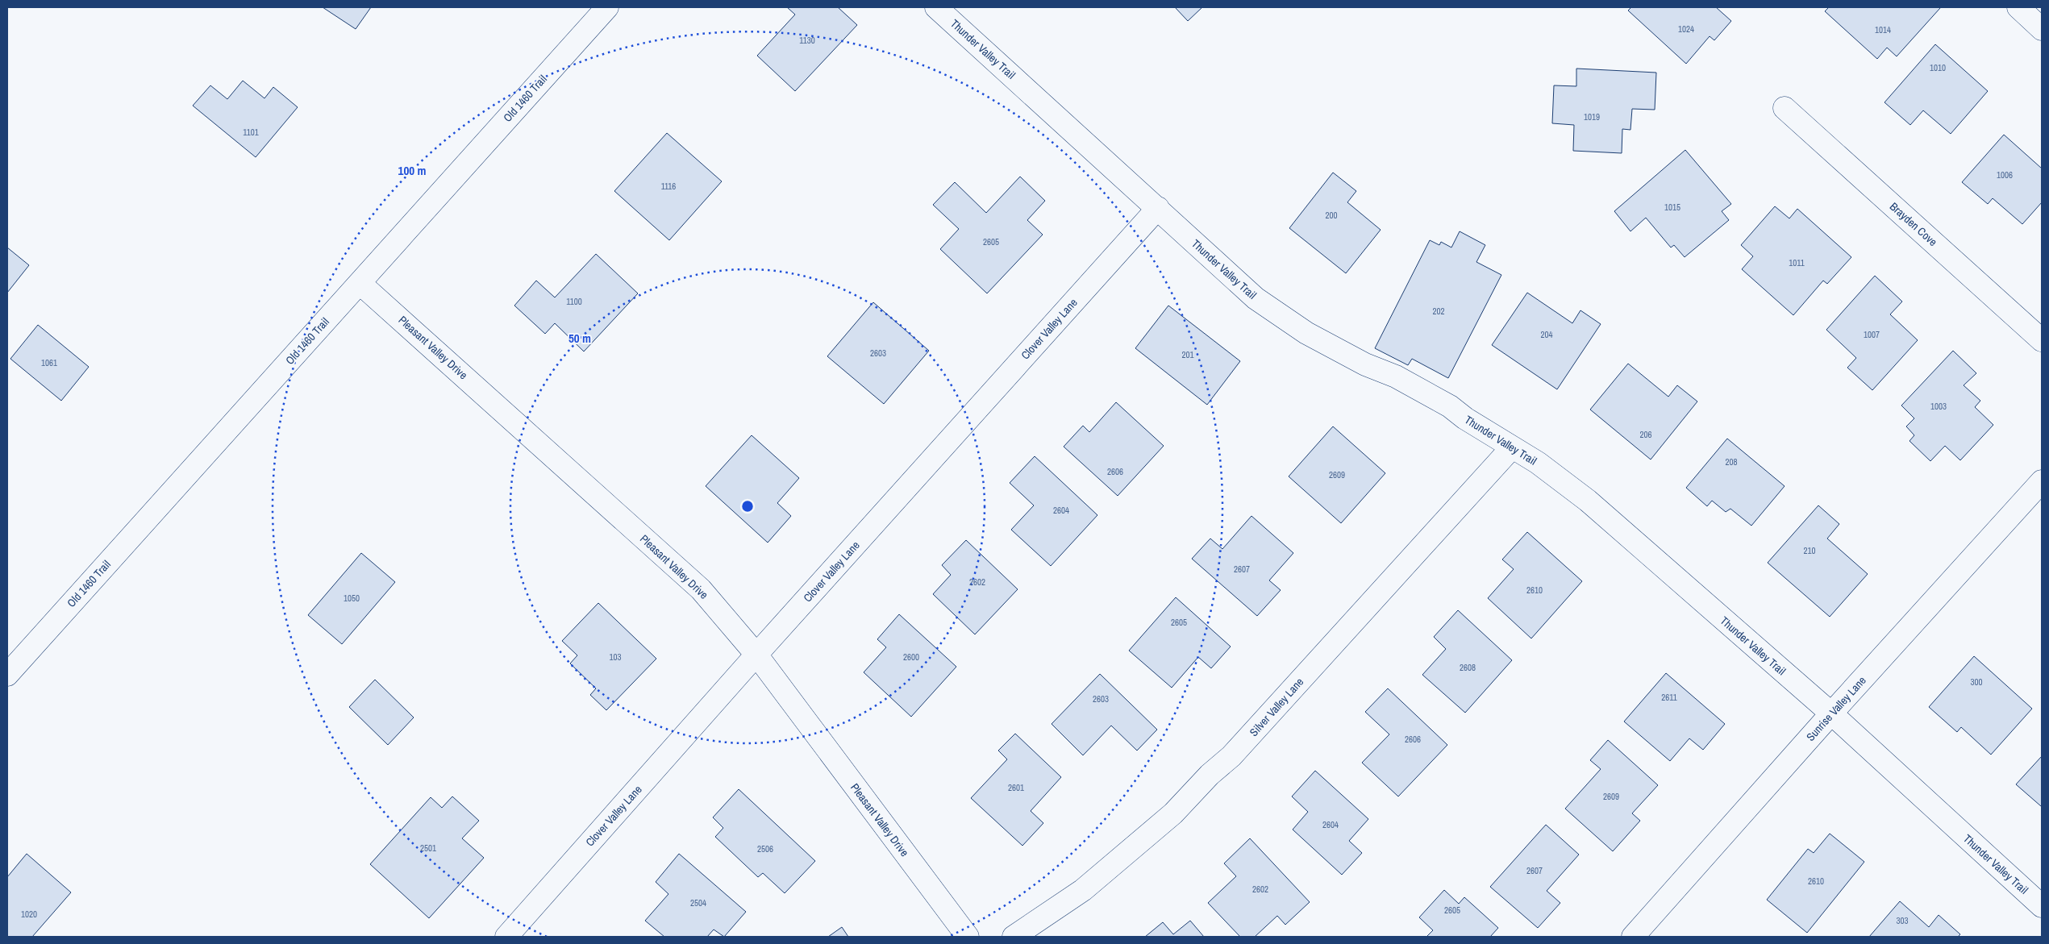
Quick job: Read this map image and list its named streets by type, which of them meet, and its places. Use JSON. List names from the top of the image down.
{
  "streets": {
    "street": [
      "Thunder Valley Trail",
      "Old 1460 Trail",
      "Brayden Cove",
      "Clover Valley Lane",
      "Pleasant Valley Drive",
      "Silver Valley Lane",
      "Sunrise Valley Lane"
    ]
  },
  "crossings": [
    ["Thunder Valley Trail", "Clover Valley Lane"],
    ["Thunder Valley Trail", "Silver Valley Lane"],
    ["Thunder Valley Trail", "Sunrise Valley Lane"],
    ["Old 1460 Trail", "Pleasant Valley Drive"],
    ["Clover Valley Lane", "Pleasant Valley Drive"]
  ],
  "house_numbers": [
    "1024",
    "1014",
    "1130",
    "1010",
    "1019",
    "1101",
    "1006",
    "1116",
    "1015",
    "200",
    "2605",
    "1011",
    "1100",
    "202",
    "204",
    "1007",
    "2603",
    "201",
    "1061",
    "1003",
    "206",
    "208",
    "2606",
    "2609",
    "2604",
    "210",
    "2607",
    "2602",
    "2610",
    "1050",
    "2605",
    "103",
    "2600",
    "2608",
    "300",
    "2611",
    "2603",
    "2606",
    "2601",
    "2609",
    "2604",
    "2501",
    "2506",
    "2607",
    "2610",
    "2602",
    "2504",
    "2605",
    "1020",
    "303"
  ],
  "rings": ["100 m", "50 m"]
}
